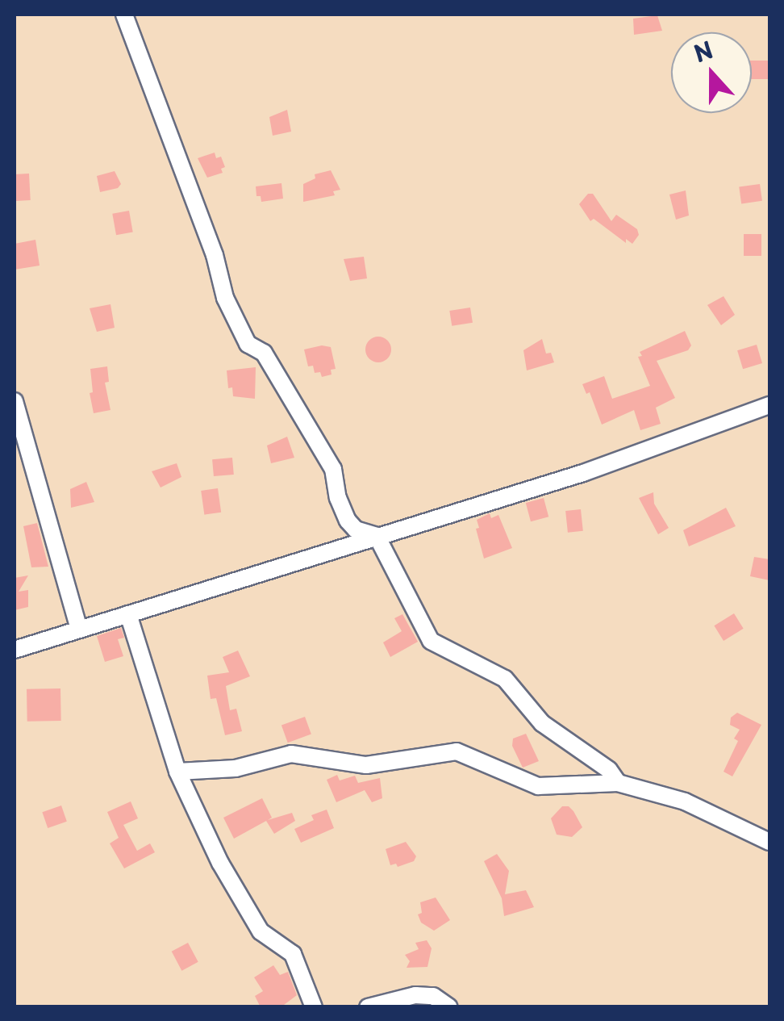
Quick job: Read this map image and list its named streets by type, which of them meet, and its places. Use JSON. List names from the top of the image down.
{
  "north": "top"
}
